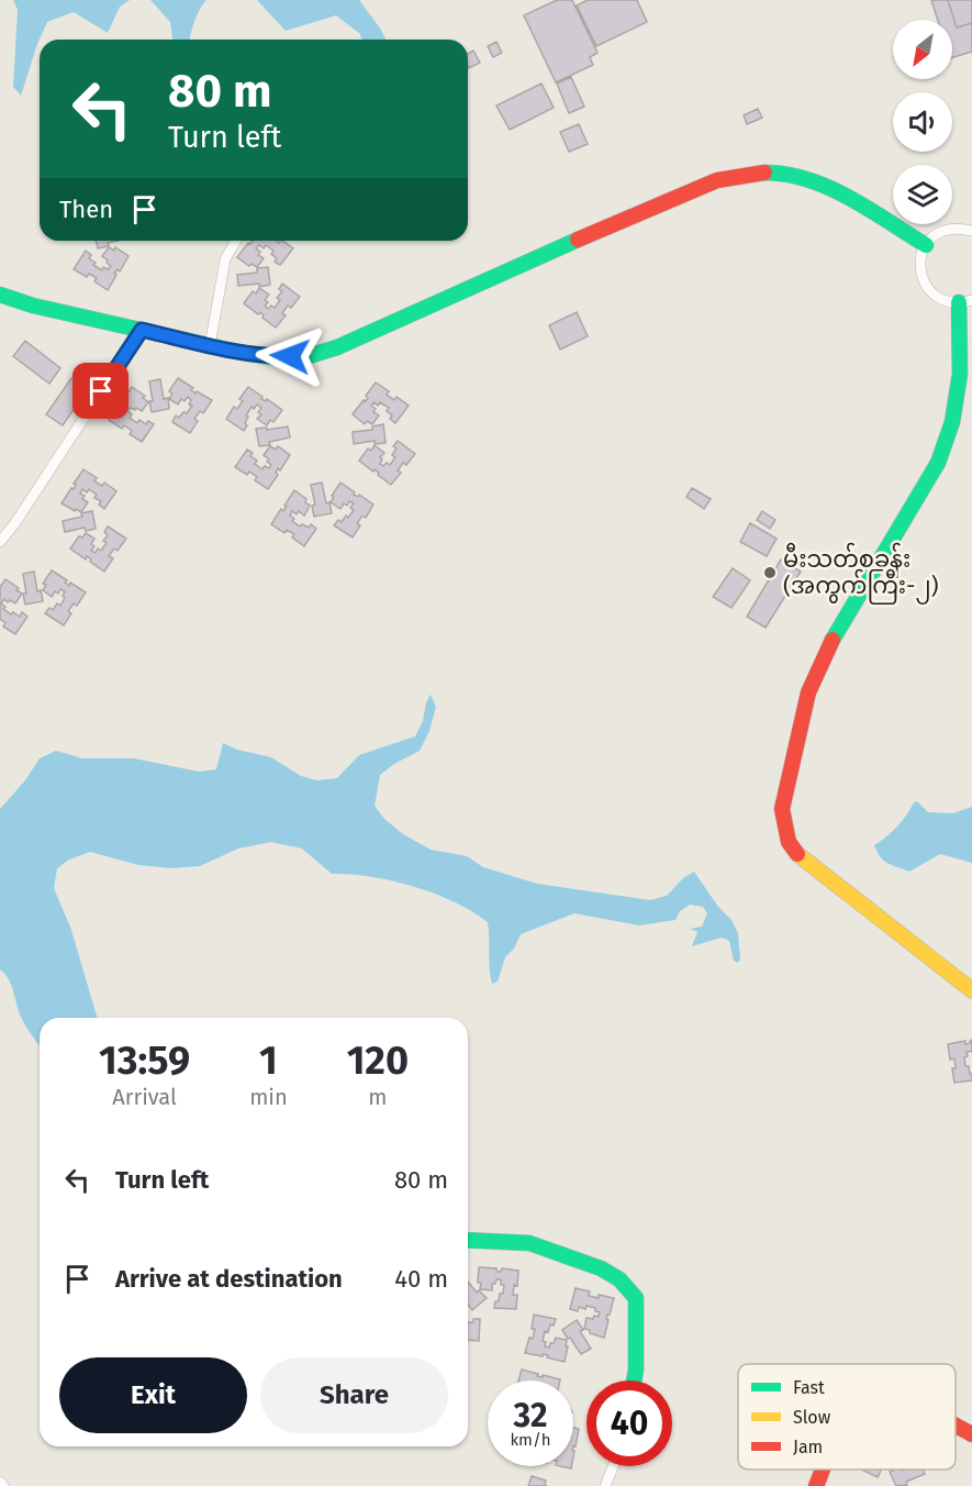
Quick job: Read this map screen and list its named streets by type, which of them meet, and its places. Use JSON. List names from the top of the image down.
{
  "places": ["မီးသတ်စခန်း (အကွက်ကြီး-၂)"],
  "legend": ["Fast", "Slow", "Jam"],
  "north": "bottom left",
  "page": {
    "turn": ["80 m", "Turn left"],
    "then": "Then",
    "eta": [
      "13:59",
      "Arrival",
      "1",
      "min",
      "120",
      "m"
    ],
    "list": [
      {
        "name": "Turn left",
        "value": "80 m"
      },
      {
        "name": "Arrive at destination",
        "value": "40 m"
      }
    ],
    "buttons": ["Exit", "Share"],
    "speed": "32 km/h",
    "limit": "40"
  }
}
